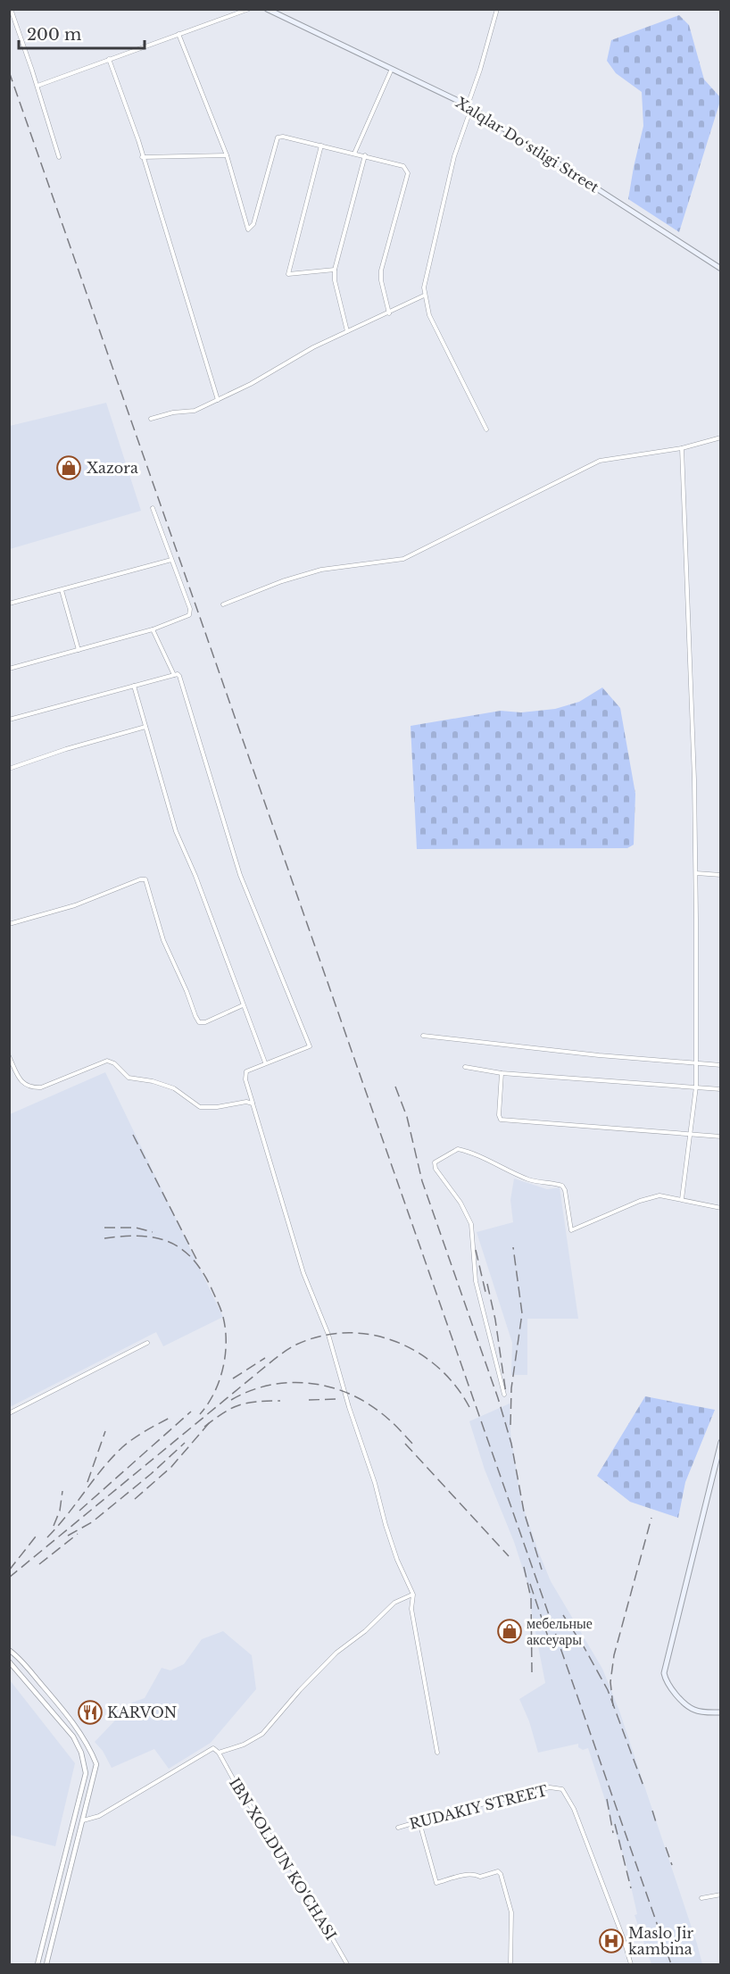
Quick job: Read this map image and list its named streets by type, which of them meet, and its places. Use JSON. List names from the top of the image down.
{
  "streets": {
    "main road": ["Xalqlar Doʻstligi Street"],
    "street": ["RUDAKIY STREET", "IBN XOLDUN KO'CHASI"]
  },
  "places": {
    "shop": ["Xazora", "мебельные аксеуары"],
    "restaurant": ["KARVON"],
    "hospital": ["Maslo Jir kambina"]
  },
  "scale_bar": "200 m"
}
